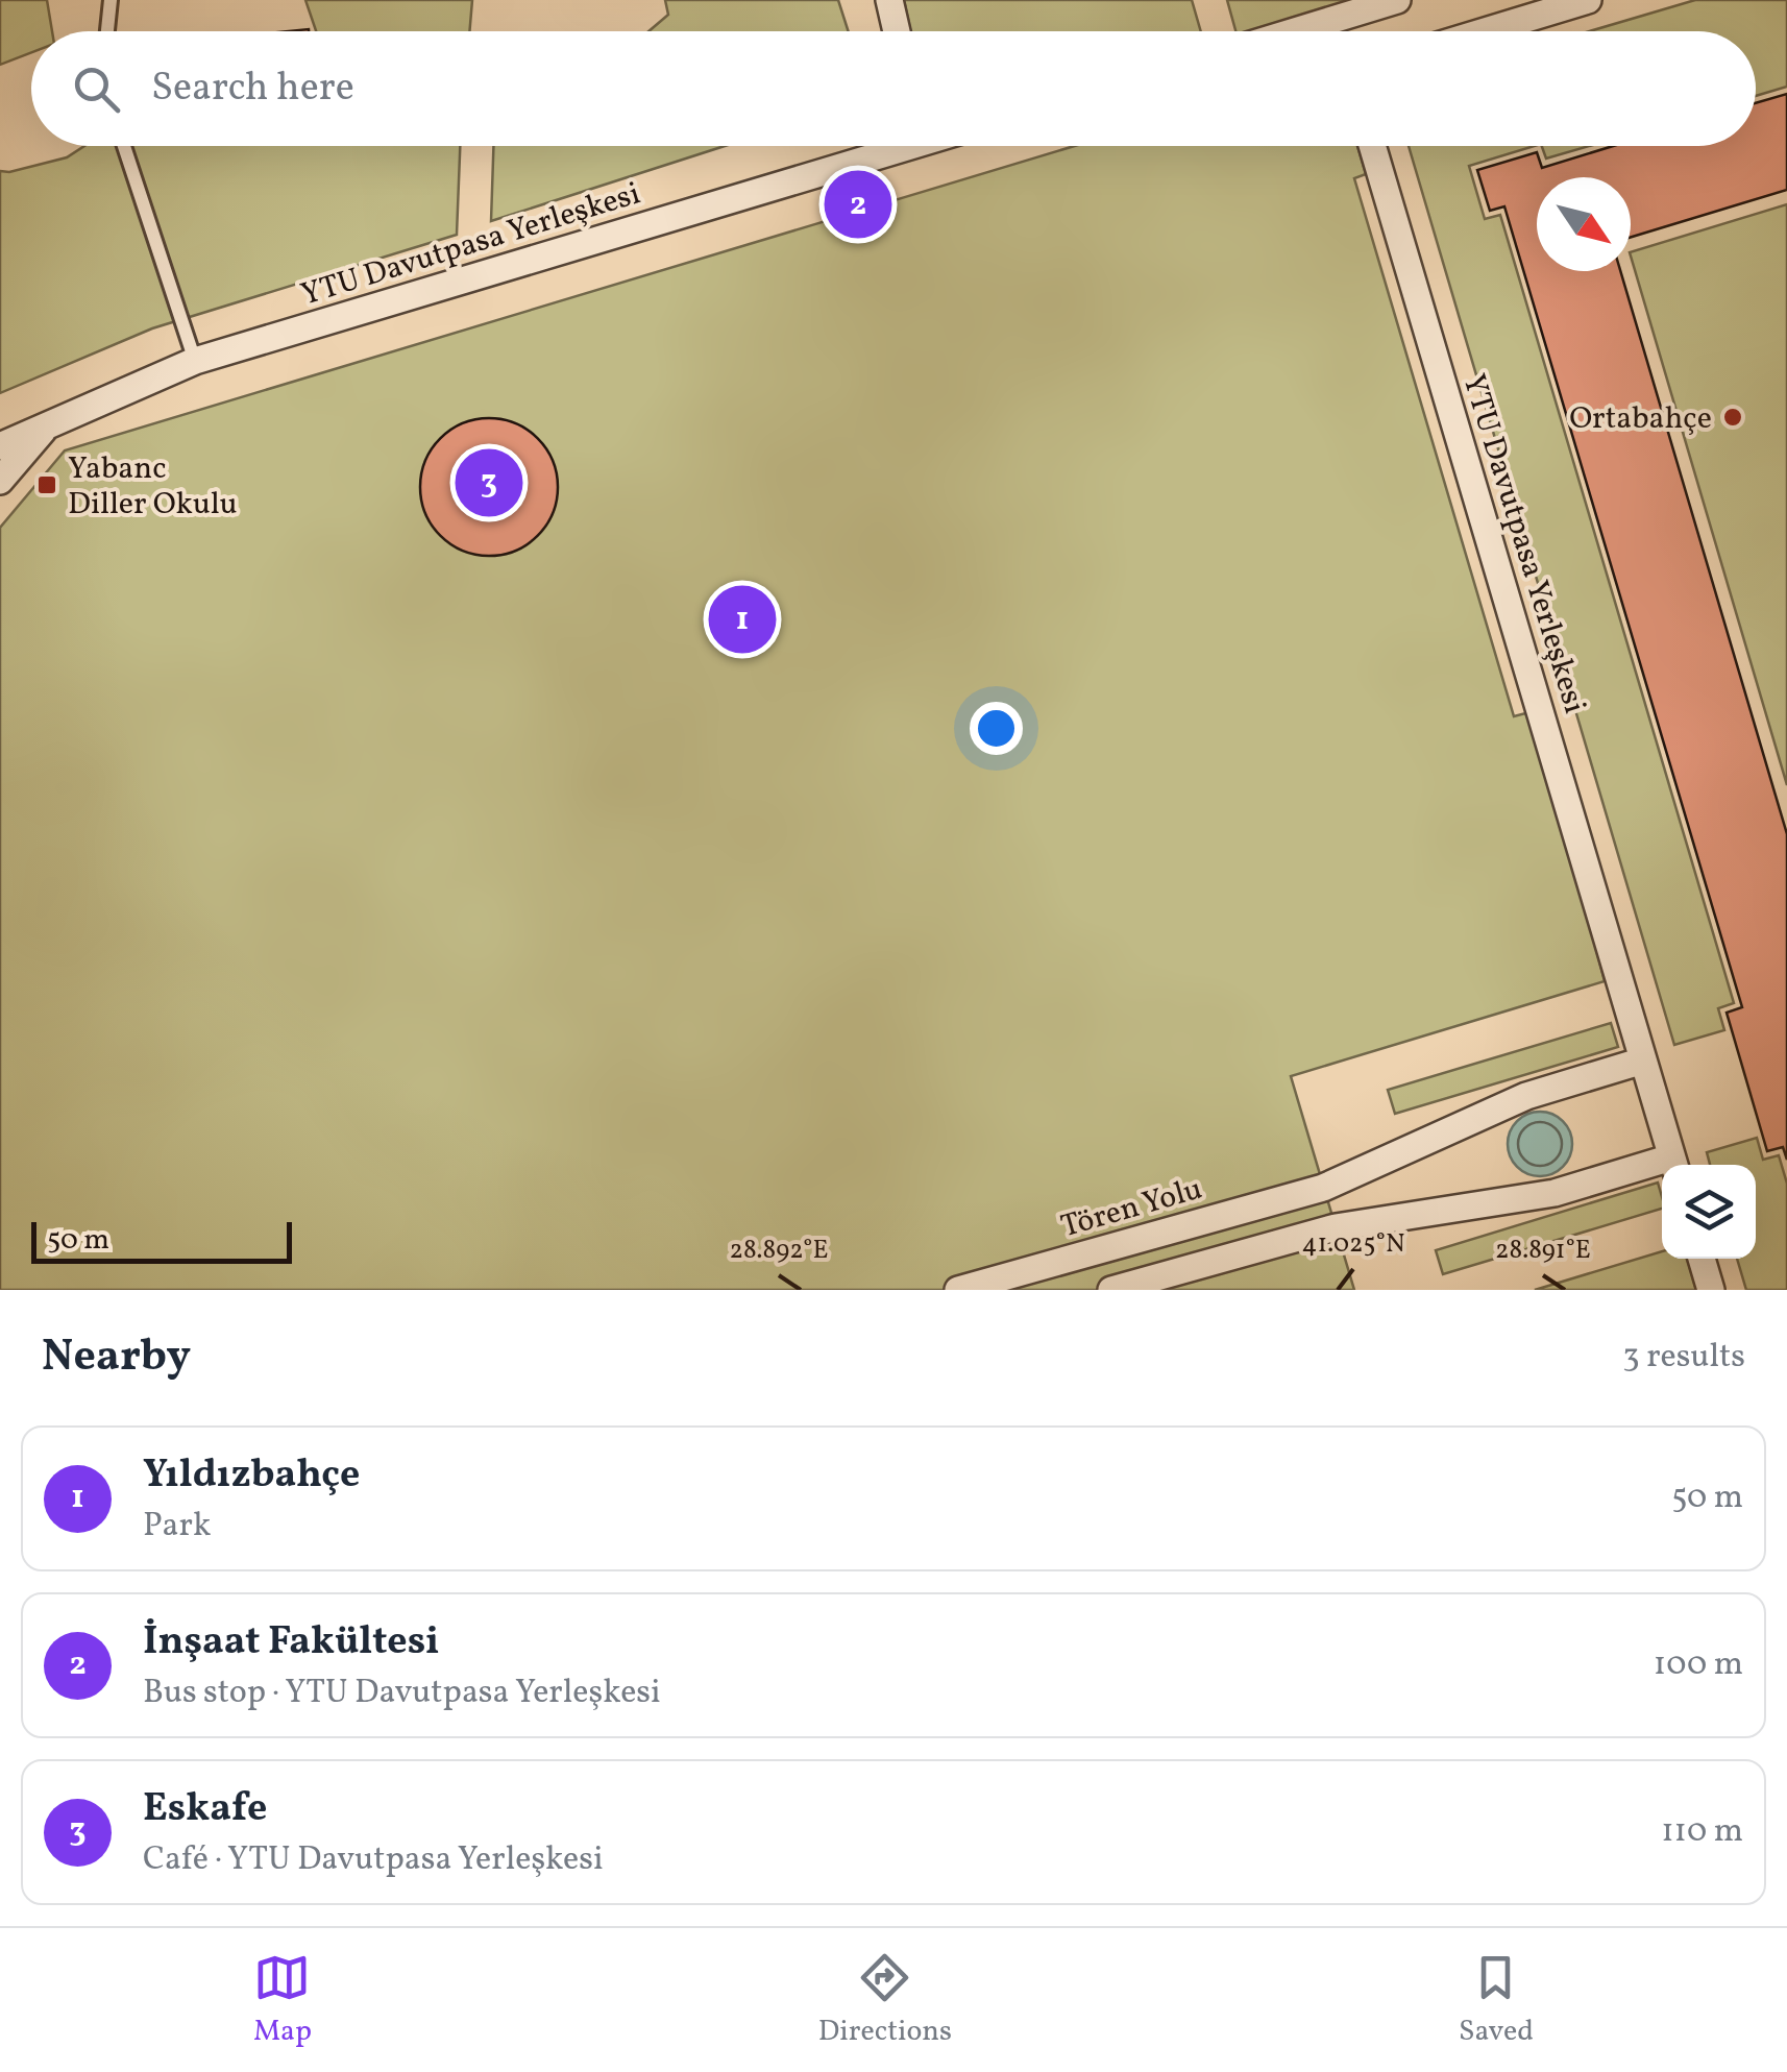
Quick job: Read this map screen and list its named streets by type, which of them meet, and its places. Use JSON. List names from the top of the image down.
{
  "streets": {
    "street": ["YTU Davutpasa Yerleşkesi", "Tören Yolu"]
  },
  "crossings": [
    ["YTU Davutpasa Yerleşkesi", "Tören Yolu"]
  ],
  "places": {
    "other": ["Ortabahçe"],
    "transit": ["Yabanc Diller Okulu"]
  },
  "scale_bar": "50 m",
  "north": "bottom right",
  "page": {
    "search": "Search here",
    "pins": ["2", "3", "1"],
    "scale": "50 m",
    "heading": ["Nearby", "3 results"],
    "list": [
      {
        "mark": "1",
        "name": "Yıldızbahçe",
        "note": "Park",
        "value": "50 m"
      },
      {
        "mark": "2",
        "name": "İnşaat Fakültesi",
        "note": "Bus stop · YTU Davutpasa Yerleşkesi",
        "value": "100 m"
      },
      {
        "mark": "3",
        "name": "Eskafe",
        "note": "Café · YTU Davutpasa Yerleşkesi",
        "value": "110 m"
      }
    ],
    "nav": ["Map", "Directions", "Saved"]
  },
  "coordinates": ["41.025°N", "28.892°E", "28.891°E"]
}
